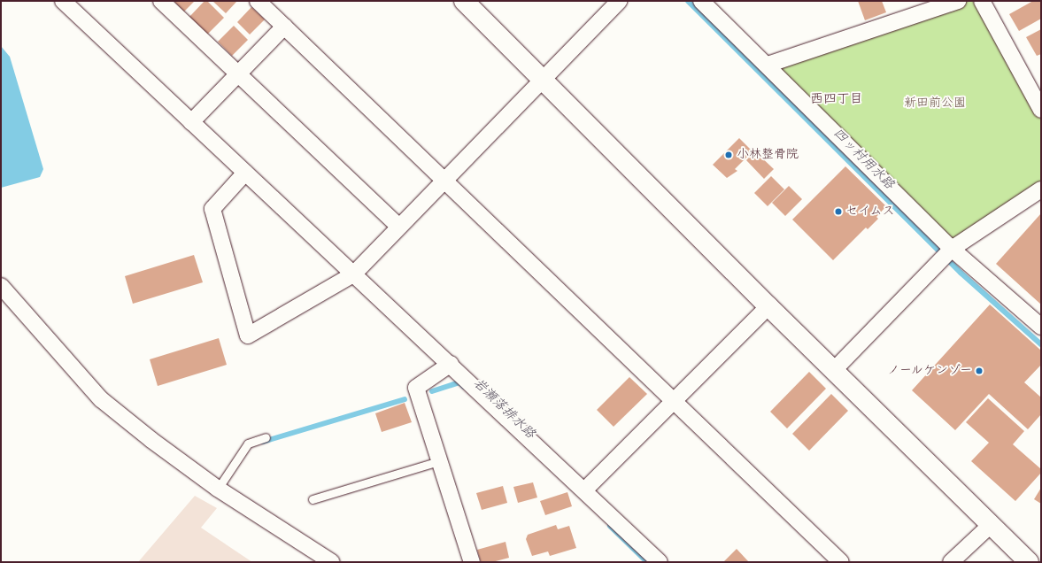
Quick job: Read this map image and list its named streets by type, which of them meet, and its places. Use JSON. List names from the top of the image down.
{
  "districts": ["西四丁目"],
  "water": ["四ッ村用水路", "岩瀬落排水路"],
  "parks": ["新田前公園"],
  "places": ["小林整骨院", "セイムス", "ノールケンゾー"]
}
